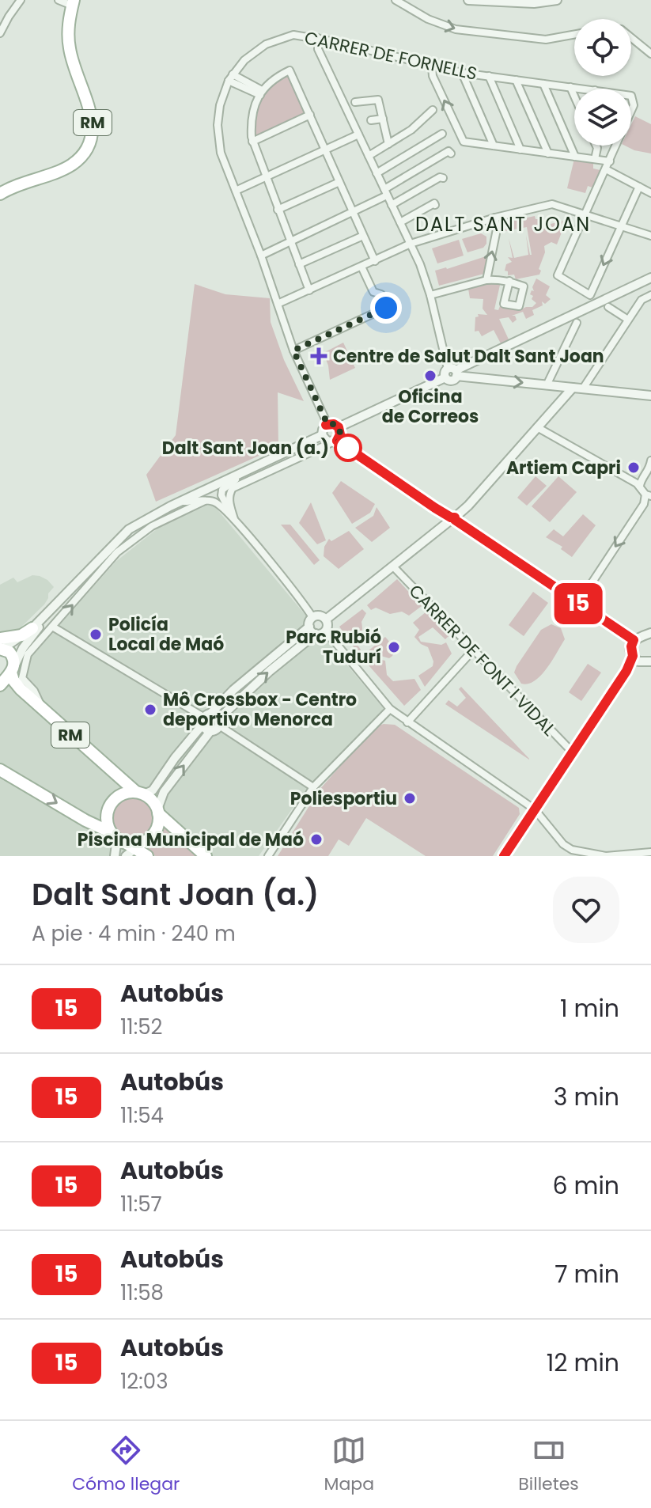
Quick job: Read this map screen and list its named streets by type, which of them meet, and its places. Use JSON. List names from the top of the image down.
{
  "streets": {
    "main road": ["RM"],
    "street": ["CARRER DE FORNELLS", "CARRER DE FONT I VIDAL"]
  },
  "districts": ["DALT SANT JOAN"],
  "places": {
    "health": ["Centre de Salut Dalt Sant Joan"],
    "other": [
      "Oficina de Correos",
      "Dalt Sant Joan (a.)",
      "Artiem Capri",
      "Policía Local de Maó",
      "Parc Rubió Tudurí",
      "Mô Crossbox - Centro deportivo Menorca",
      "Poliesportiu",
      "Piscina Municipal de Maó"
    ]
  },
  "lines": ["bus line 15"],
  "page": {
    "on_map": "15",
    "heading": ["Dalt Sant Joan (a.)", "A pie · 4 min · 240 m"],
    "list": [
      {
        "mark": "15",
        "name": "Autobús",
        "note": "11:52",
        "value": "1 min"
      },
      {
        "mark": "15",
        "name": "Autobús",
        "note": "11:54",
        "value": "3 min"
      },
      {
        "mark": "15",
        "name": "Autobús",
        "note": "11:57",
        "value": "6 min"
      },
      {
        "mark": "15",
        "name": "Autobús",
        "note": "11:58",
        "value": "7 min"
      },
      {
        "mark": "15",
        "name": "Autobús",
        "note": "12:03",
        "value": "12 min"
      }
    ],
    "tabs": ["Cómo llegar", "Mapa", "Billetes"]
  }
}
